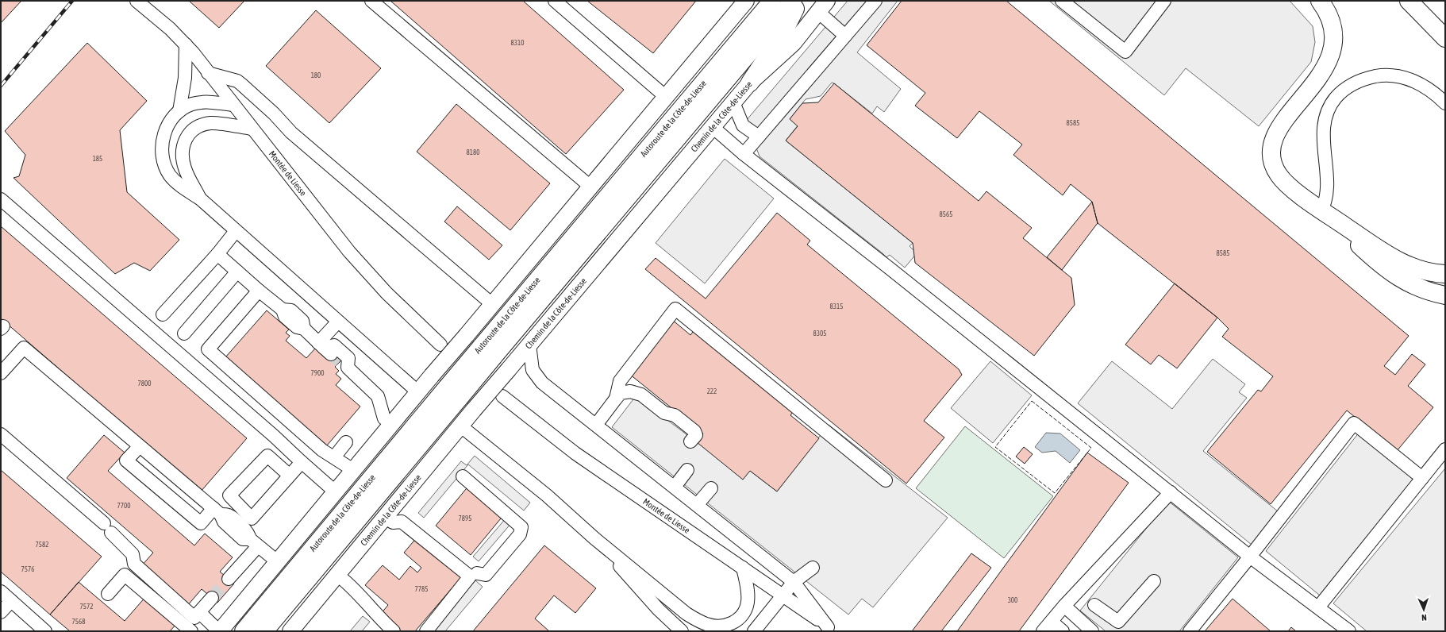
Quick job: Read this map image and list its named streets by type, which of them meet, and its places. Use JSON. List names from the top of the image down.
{
  "streets": {
    "highway": ["Autoroute de la Côte-de-Liesse"],
    "main road": ["Chemin de la Côte-de-Liesse"],
    "street": ["Montée de Liesse"]
  },
  "house_numbers": [
    "8310",
    "180",
    "8585",
    "8180",
    "185",
    "8565",
    "8585",
    "8315",
    "8305",
    "7900",
    "7800",
    "222",
    "7700",
    "7895",
    "7582",
    "7576",
    "7785",
    "300",
    "7572",
    "7568"
  ],
  "north": "bottom"
}
